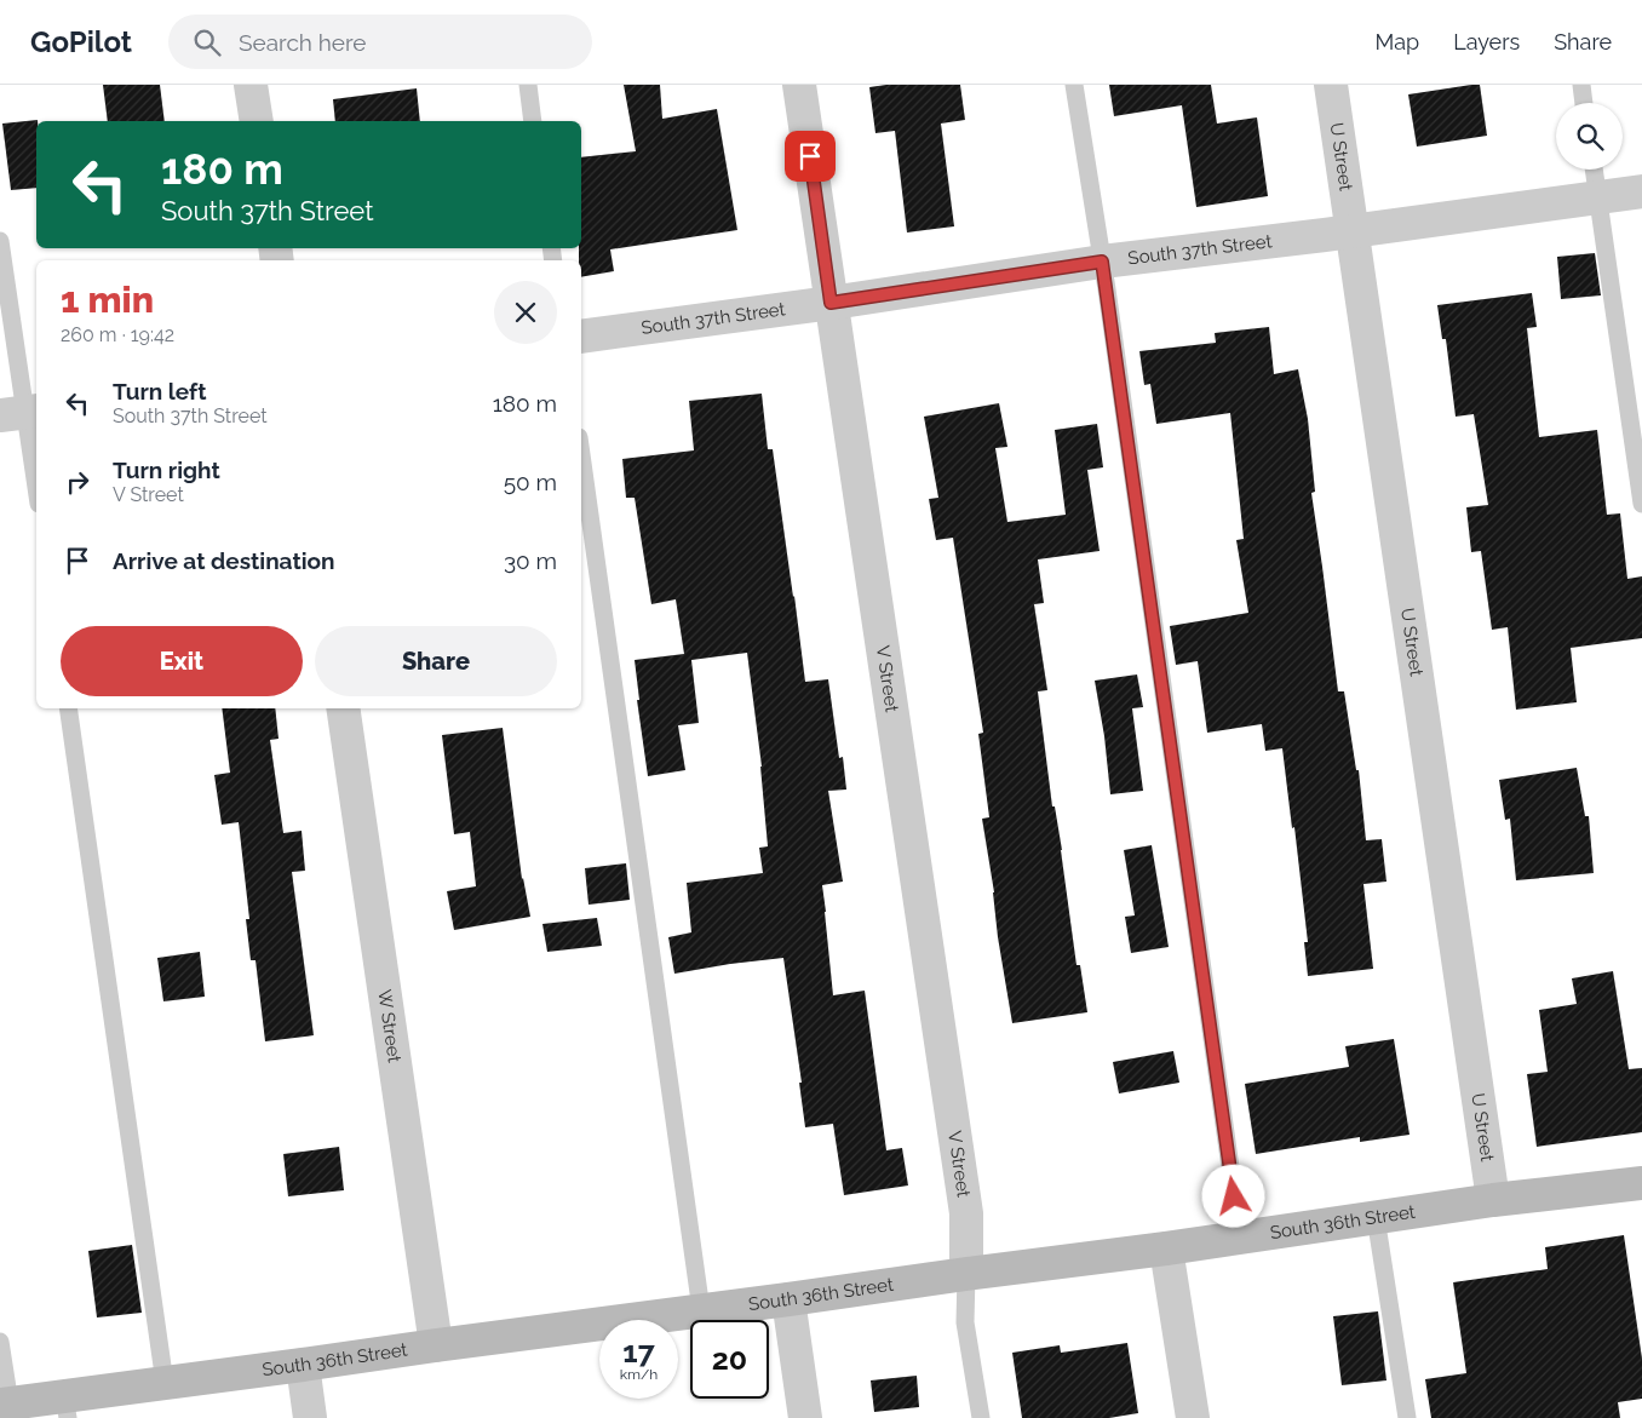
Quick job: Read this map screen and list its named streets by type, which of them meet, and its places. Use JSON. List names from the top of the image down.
{
  "streets": {
    "main road": ["South 36th Street"],
    "street": [
      "U Street",
      "South 37th Street",
      "V Street",
      "W Street"
    ]
  },
  "crossings": [
    ["U Street", "South 37th Street"],
    ["U Street", "South 36th Street"],
    ["South 37th Street", "V Street"],
    ["V Street", "South 36th Street"],
    ["W Street", "South 36th Street"]
  ],
  "page": {
    "header": "GoPilot",
    "search": "Search here",
    "nav": ["Map", "Layers", "Share"],
    "turn": ["180 m", "South 37th Street"],
    "heading": ["1 min", "260 m · 19:42"],
    "list": [
      {
        "name": "Turn left",
        "note": "South 37th Street",
        "value": "180 m"
      },
      {
        "name": "Turn right",
        "note": "V Street",
        "value": "50 m"
      },
      {
        "name": "Arrive at destination",
        "value": "30 m"
      }
    ],
    "buttons": ["Exit", "Share"],
    "speed": "17 km/h",
    "limit": "20"
  }
}
